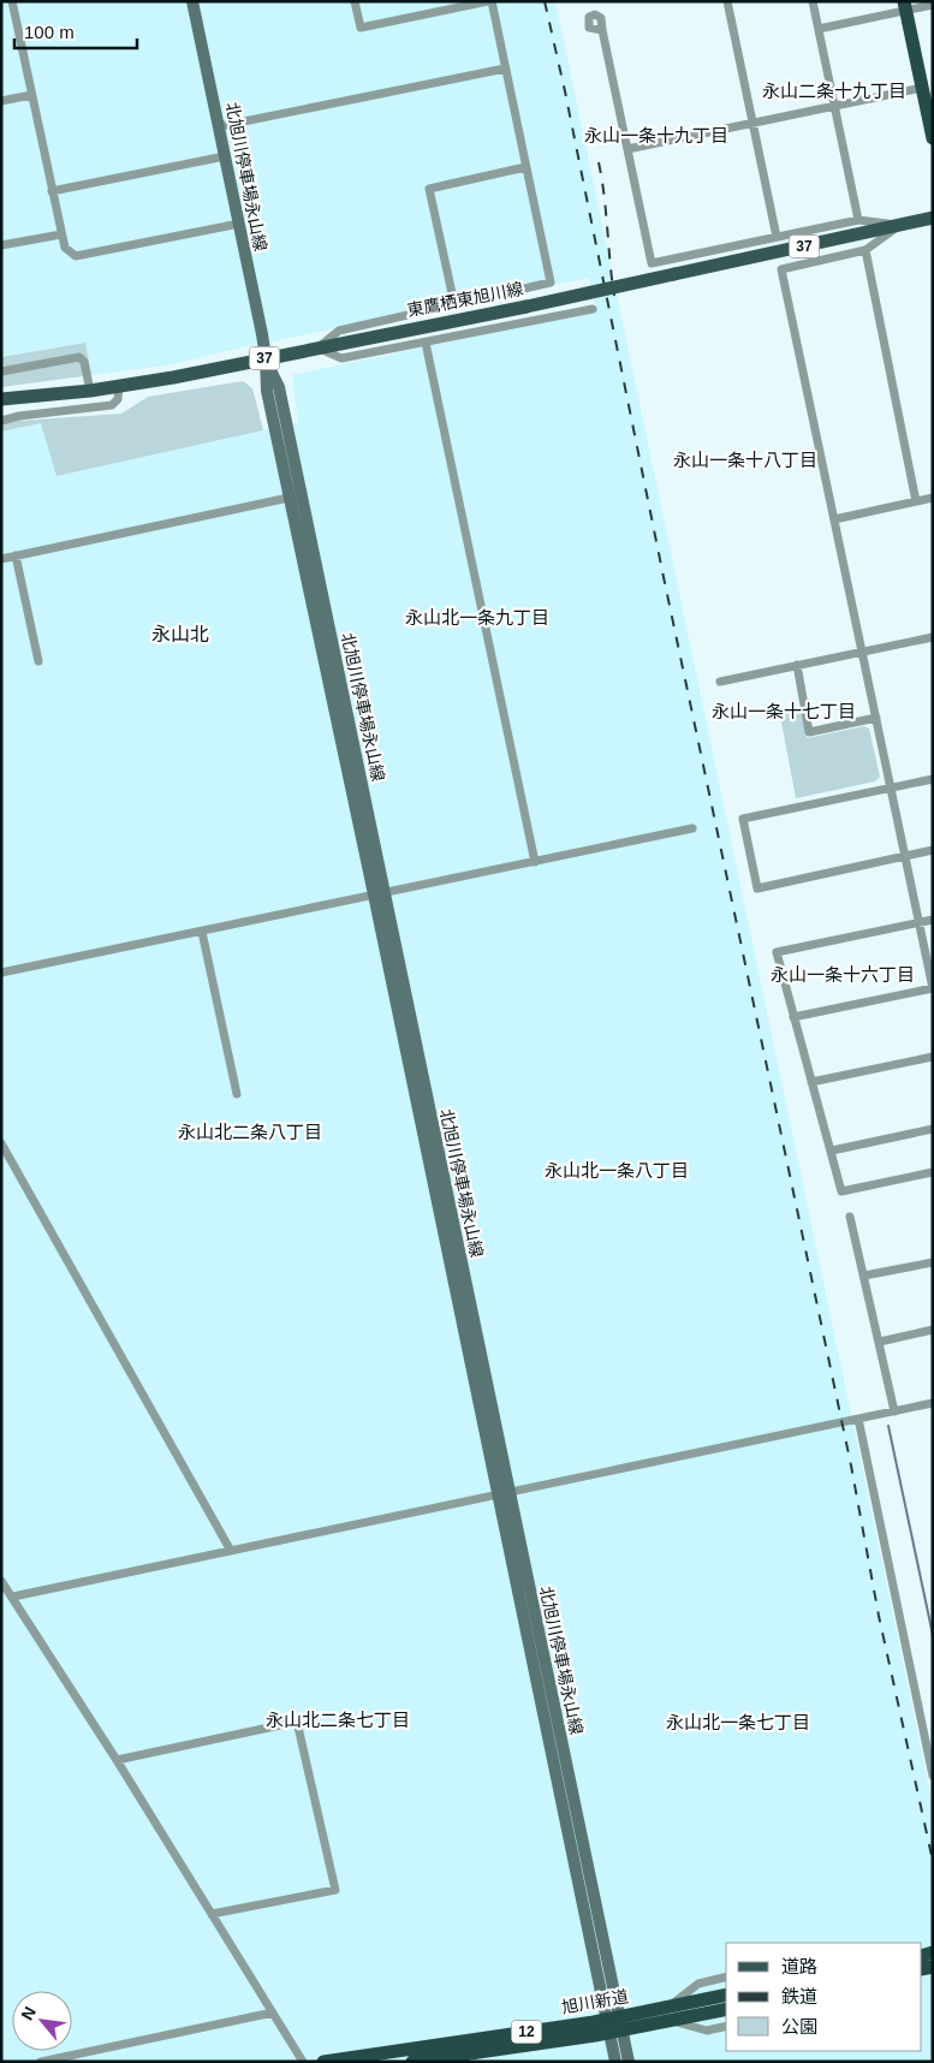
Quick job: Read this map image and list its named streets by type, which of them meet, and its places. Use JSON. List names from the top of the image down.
{
  "streets": {
    "highway": ["旭川新道", "12"],
    "main road": ["北旭川停車場永山線", "37", "東鷹栖東旭川線"]
  },
  "crossings": [
    ["北旭川停車場永山線", "東鷹栖東旭川線"],
    ["北旭川停車場永山線", "旭川新道"]
  ],
  "districts": [
    "永山二条十九丁目",
    "永山一条十九丁目",
    "永山一条十八丁目",
    "永山北一条九丁目",
    "永山北",
    "永山一条十七丁目",
    "永山一条十六丁目",
    "永山北二条八丁目",
    "永山北一条八丁目",
    "永山北二条七丁目",
    "永山北一条七丁目"
  ],
  "legend": ["道路", "鉄道", "公園"],
  "scale_bar": "100 m",
  "north": "top left"
}
